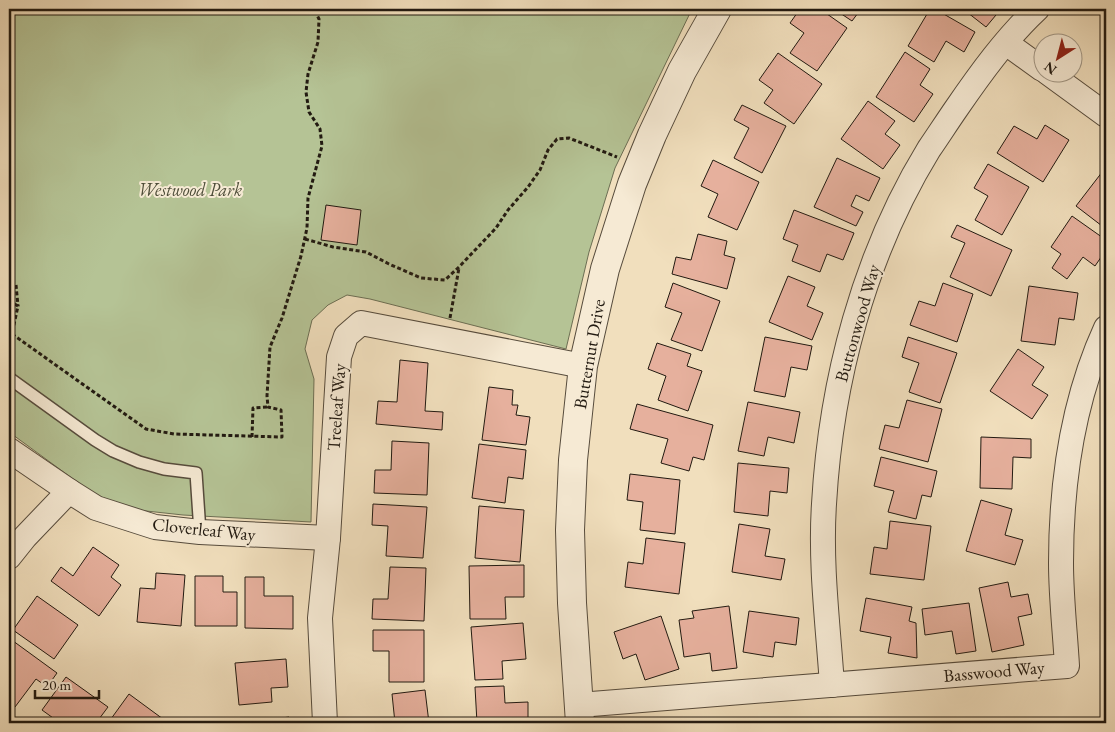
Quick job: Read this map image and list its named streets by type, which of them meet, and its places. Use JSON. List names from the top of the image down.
{
  "streets": {
    "street": [
      "Buttonwood Way",
      "Butternut Drive",
      "Treeleaf Way",
      "Cloverleaf Way",
      "Basswood Way"
    ]
  },
  "crossings": [
    ["Buttonwood Way", "Basswood Way"],
    ["Butternut Drive", "Treeleaf Way"],
    ["Butternut Drive", "Basswood Way"],
    ["Treeleaf Way", "Cloverleaf Way"]
  ],
  "parks": ["Westwood Park"],
  "scale_bar": "20 m",
  "north": "bottom left"
}
